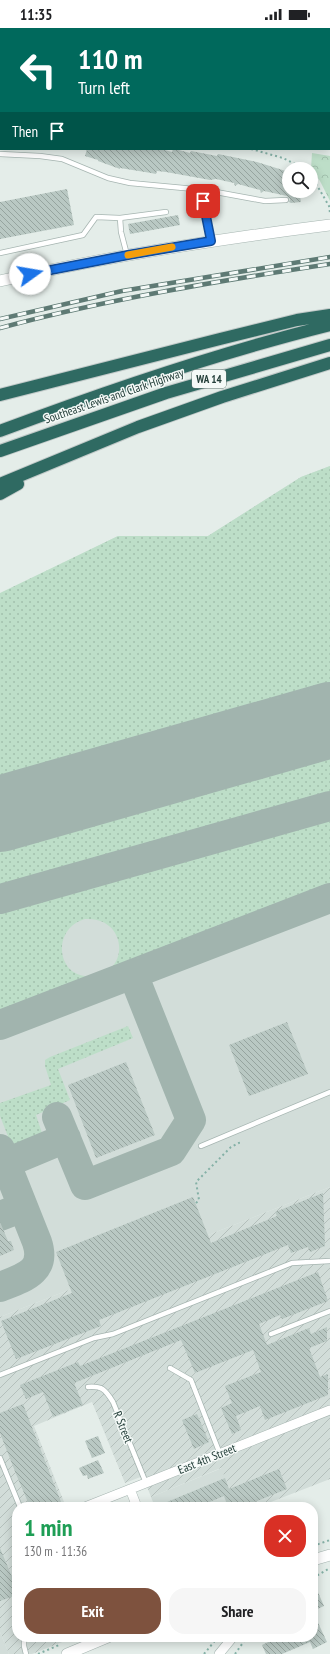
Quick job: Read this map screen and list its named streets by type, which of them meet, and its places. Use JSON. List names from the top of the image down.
{
  "streets": {
    "highway": ["WA 14", "Southeast Lewis and Clark Highway"],
    "street": ["East 4th Street"],
    "lane": ["R Street"]
  },
  "crossings": [
    ["R Street", "East 4th Street"]
  ],
  "page": {
    "status": "11:35",
    "turn": ["110 m", "Turn left"],
    "then": "Then",
    "heading": ["1 min", "130 m · 11:36"],
    "buttons": ["Exit", "Share"]
  }
}
